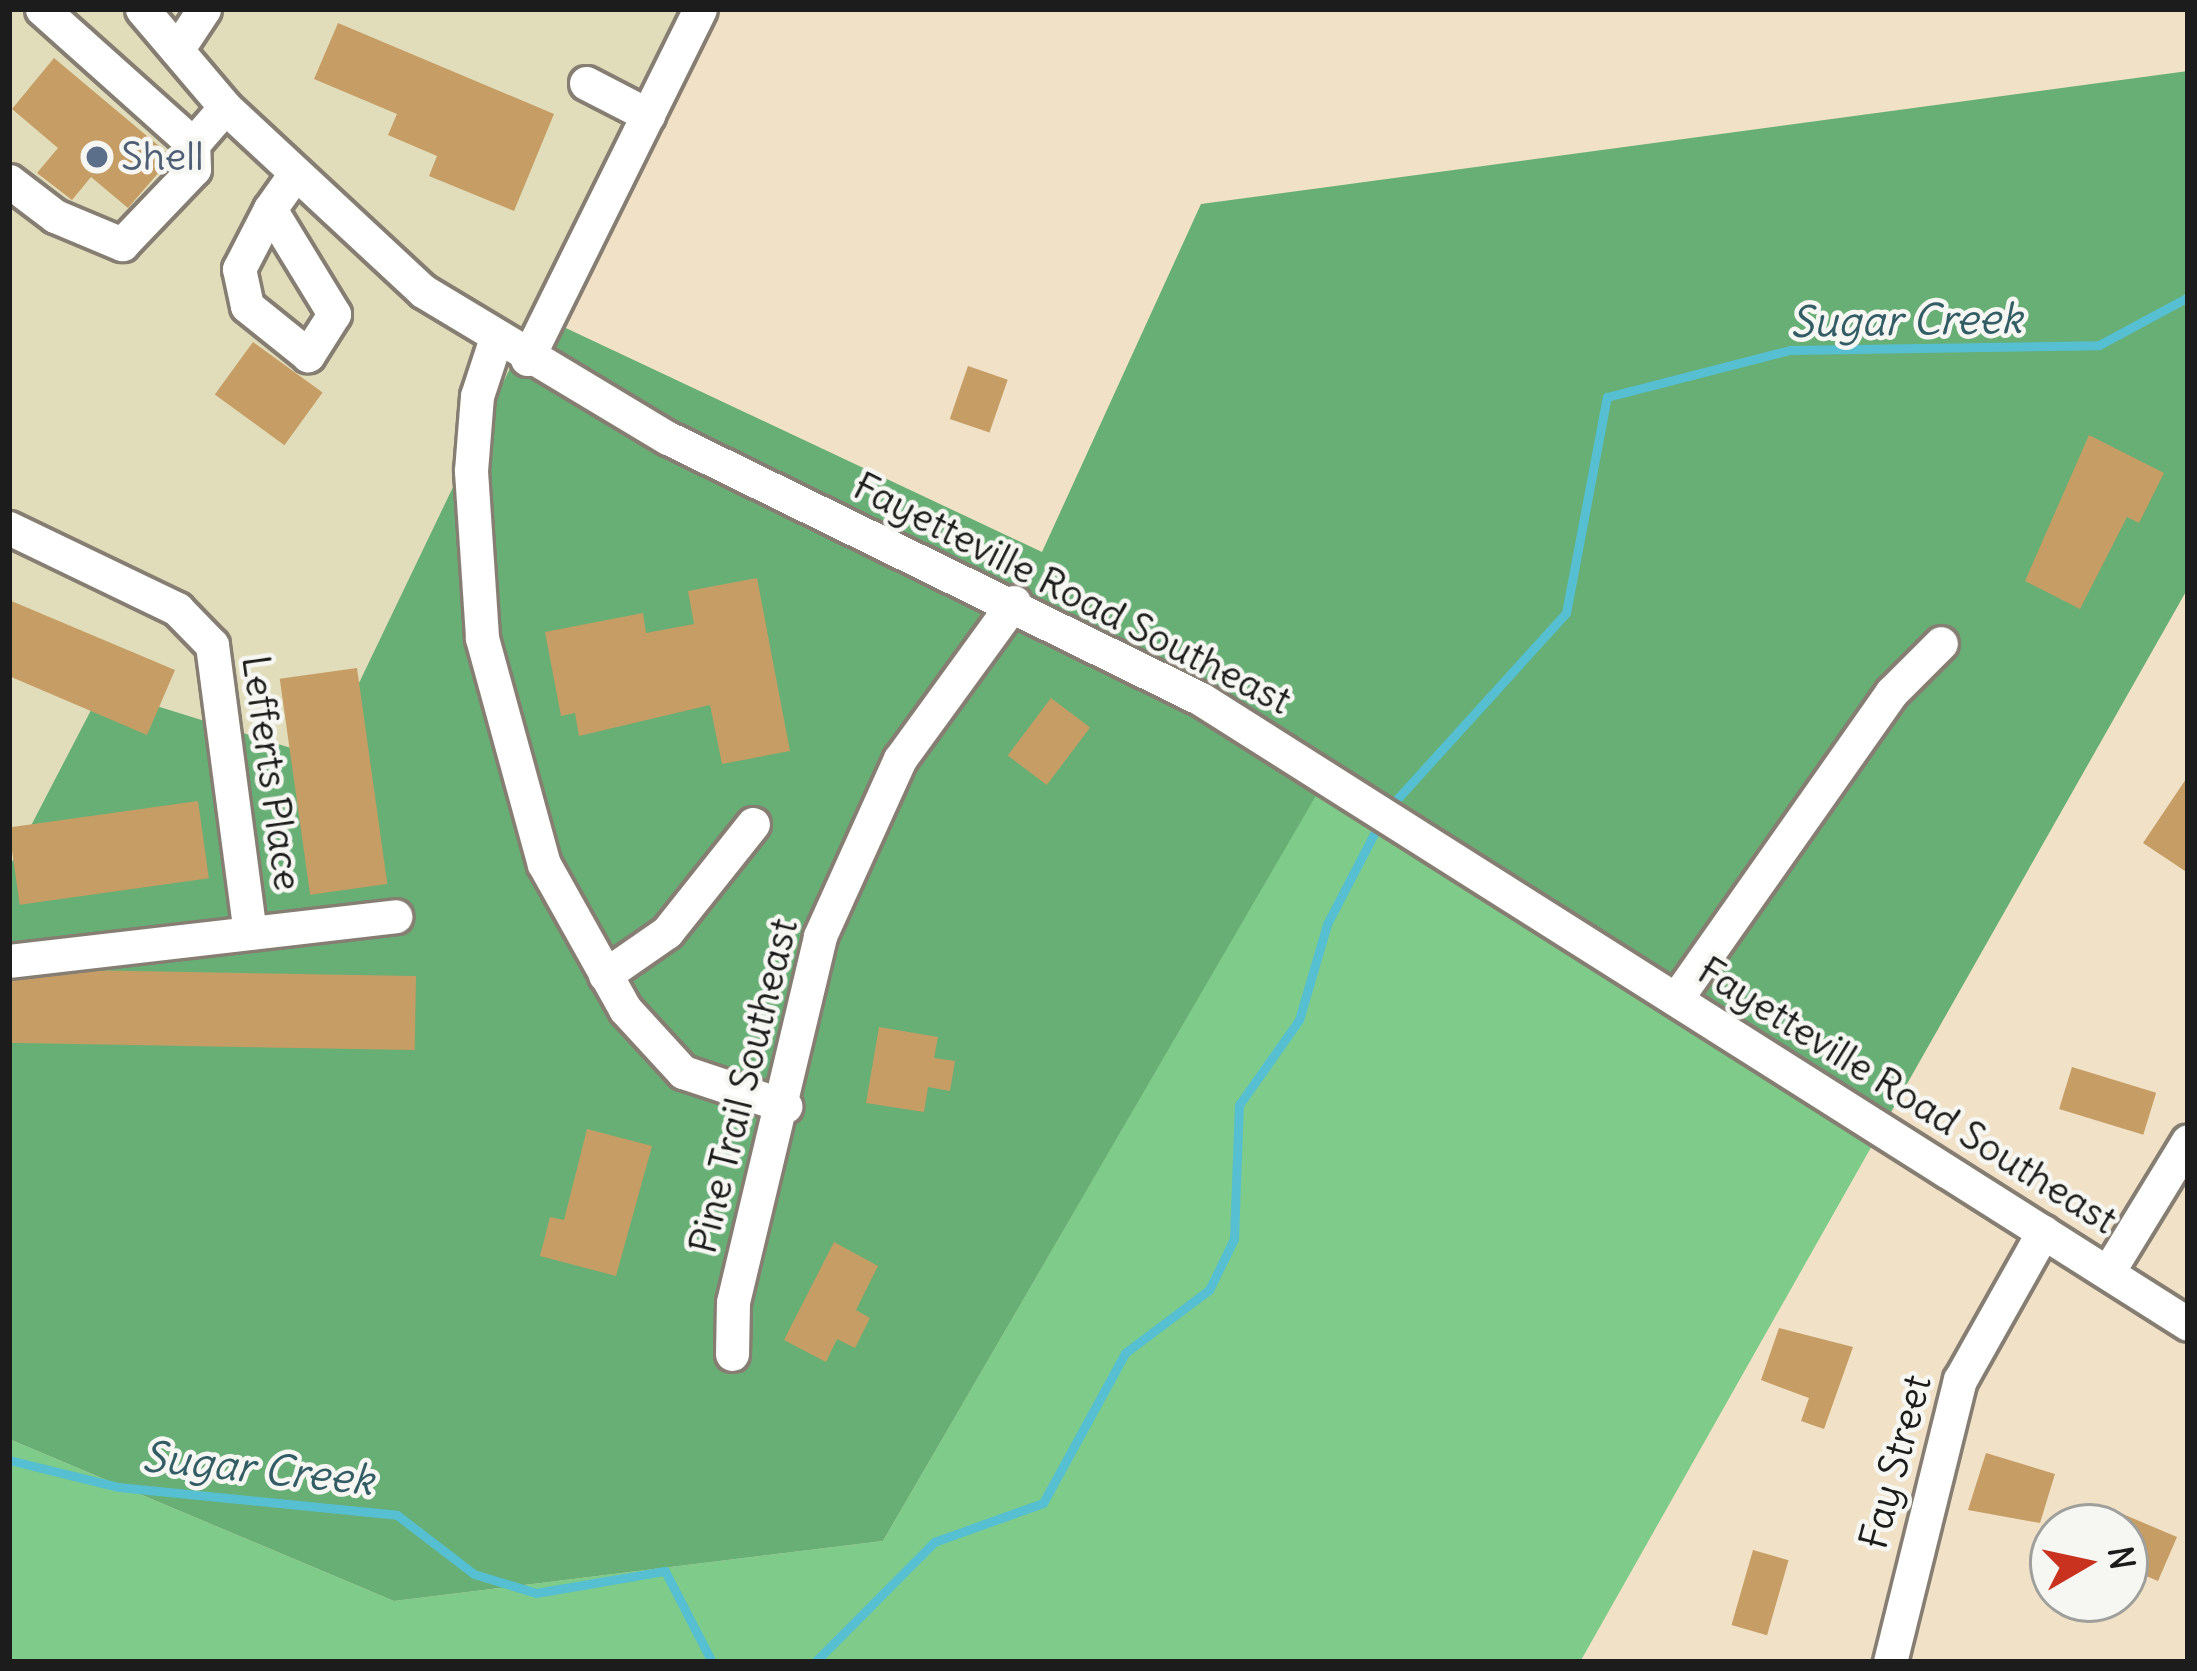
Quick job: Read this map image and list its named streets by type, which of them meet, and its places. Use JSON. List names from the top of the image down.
{
  "streets": {
    "street": [
      "Fayetteville Road Southeast",
      "Lefferts Place",
      "Pine Trail Southeast",
      "Fay Street"
    ]
  },
  "crossings": [
    ["Fayetteville Road Southeast", "Pine Trail Southeast"],
    ["Fayetteville Road Southeast", "Fay Street"]
  ],
  "water": ["Sugar Creek"],
  "places": ["Shell"],
  "north": "right"
}
